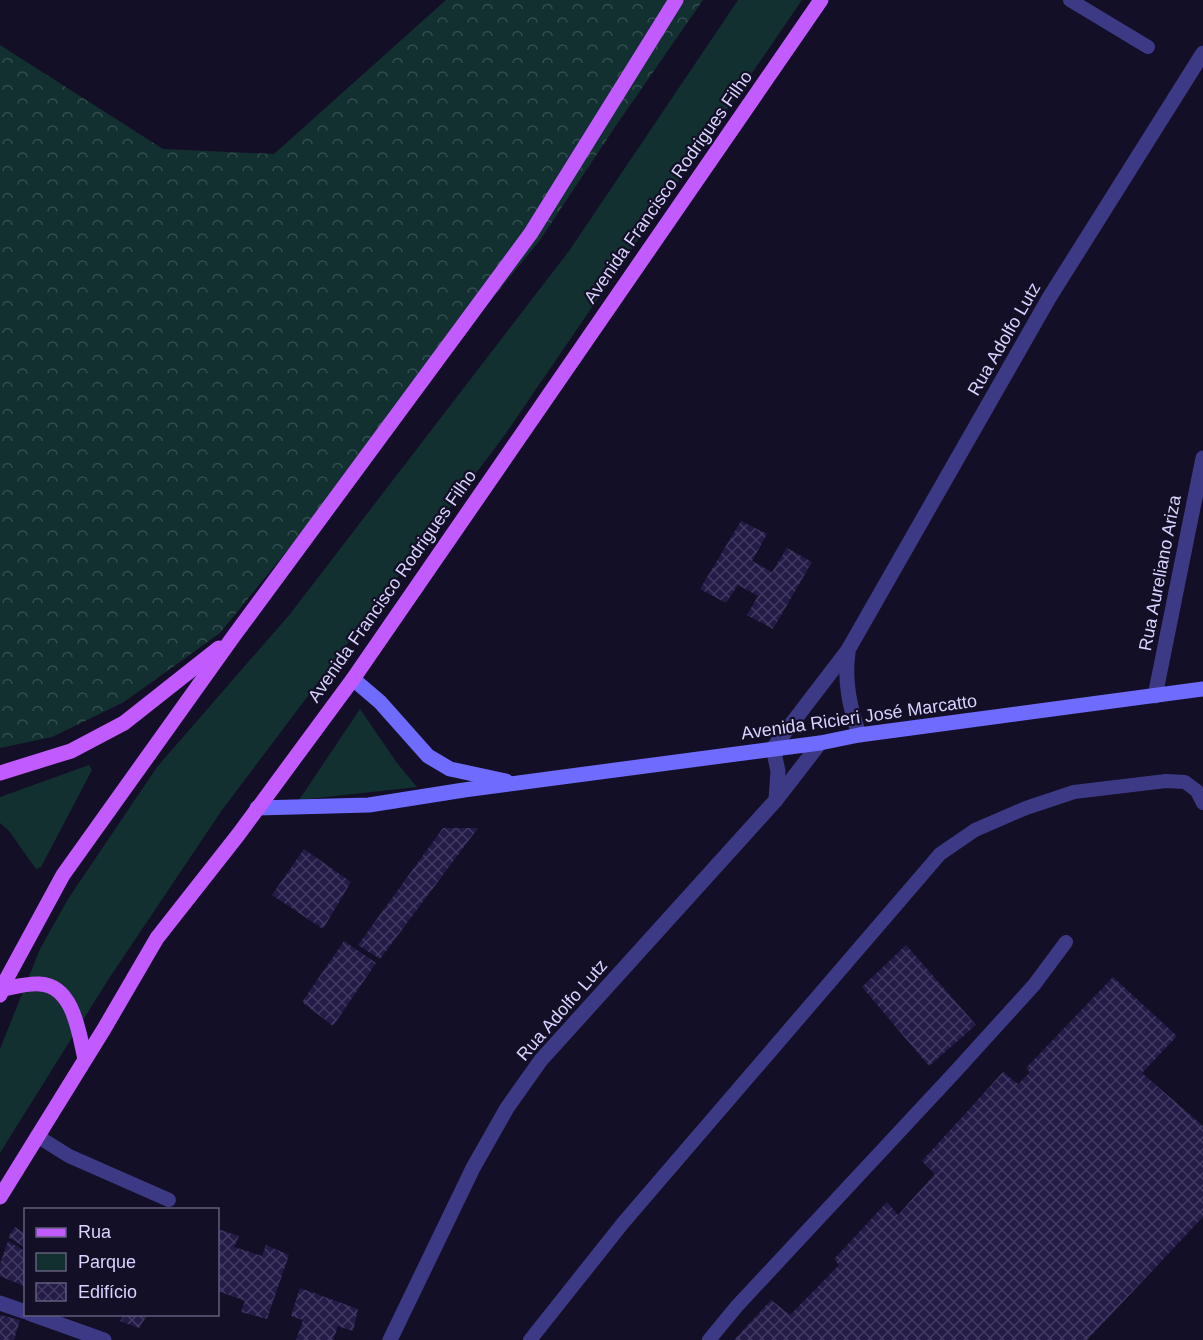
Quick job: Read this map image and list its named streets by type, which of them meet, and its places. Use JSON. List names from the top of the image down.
{
  "streets": {
    "main road": ["Avenida Francisco Rodrigues Filho", "Avenida Ricieri José Marcatto"],
    "street": ["Rua Adolfo Lutz", "Rua Aureliano Ariza"]
  },
  "crossings": [
    ["Avenida Francisco Rodrigues Filho", "Avenida Ricieri José Marcatto"],
    ["Rua Adolfo Lutz", "Avenida Ricieri José Marcatto"],
    ["Rua Aureliano Ariza", "Avenida Ricieri José Marcatto"]
  ],
  "legend": ["Rua", "Parque", "Edifício"]
}
